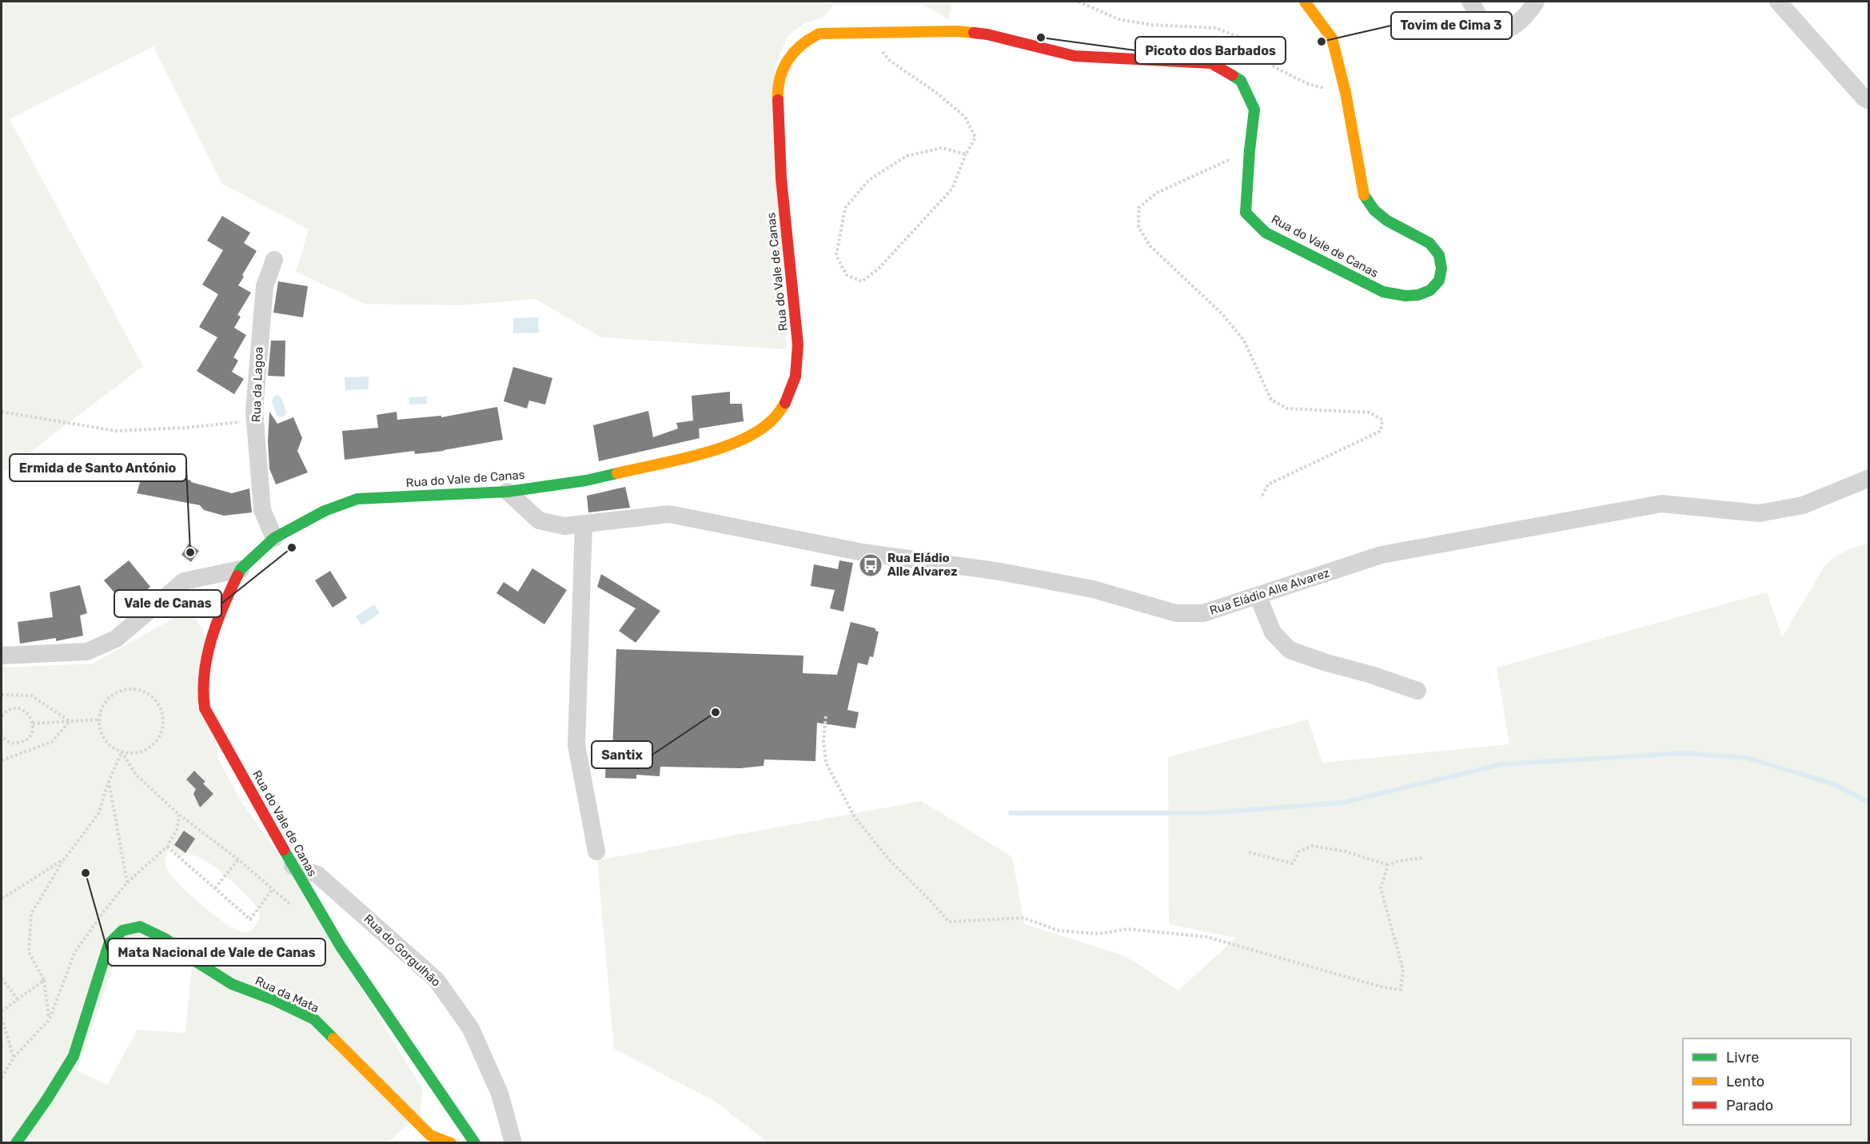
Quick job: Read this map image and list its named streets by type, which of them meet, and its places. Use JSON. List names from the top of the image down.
{
  "streets": {
    "street": [
      "Rua do Vale de Canas",
      "Rua da Lagoa",
      "Rua Eládio Alle Alvarez",
      "Rua do Gorgulhão",
      "Rua da Mata"
    ]
  },
  "crossings": [
    ["Rua do Vale de Canas", "Rua da Lagoa"],
    ["Rua do Vale de Canas", "Rua Eládio Alle Alvarez"],
    ["Rua do Vale de Canas", "Rua do Gorgulhão"],
    ["Rua do Vale de Canas", "Rua da Mata"]
  ],
  "places": {
    "other": [
      "Picoto dos Barbados",
      "Tovim de Cima 3",
      "Vale de Canas",
      "Ermida de Santo António",
      "Santix",
      "Mata Nacional de Vale de Canas"
    ],
    "bus stop": ["Rua Eládio Alle Alvarez"]
  },
  "legend": ["Livre", "Lento", "Parado"]
}
